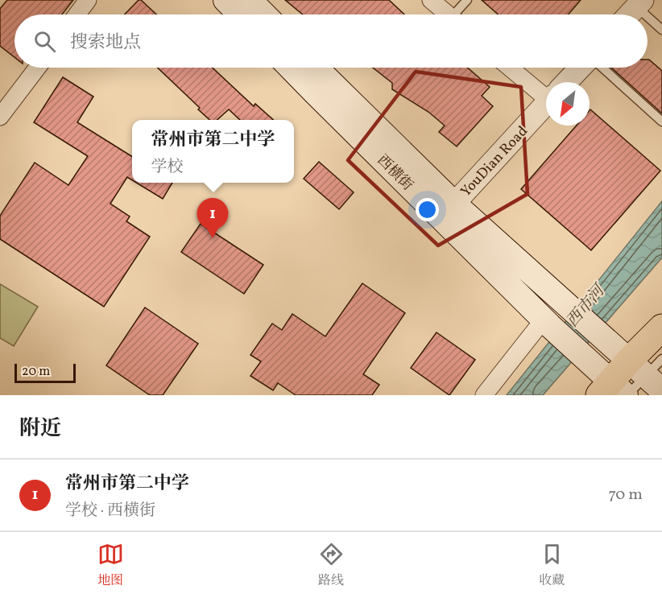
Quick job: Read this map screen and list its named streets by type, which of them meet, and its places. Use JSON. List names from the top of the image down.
{
  "streets": {
    "main road": ["西横街"],
    "street": ["YouDian Road"]
  },
  "crossings": [
    ["YouDian Road", "西横街"]
  ],
  "water": ["西市河"],
  "scale_bar": "20 m",
  "north": "bottom left",
  "page": {
    "search": "搜索地点",
    "popup": ["常州市第二中学", "学校"],
    "pins": "1",
    "scale": "20 m",
    "heading": "附近",
    "list": [
      {
        "mark": "1",
        "name": "常州市第二中学",
        "note": "学校 · 西横街",
        "value": "70 m"
      }
    ],
    "nav": ["地图", "路线", "收藏"]
  }
}
